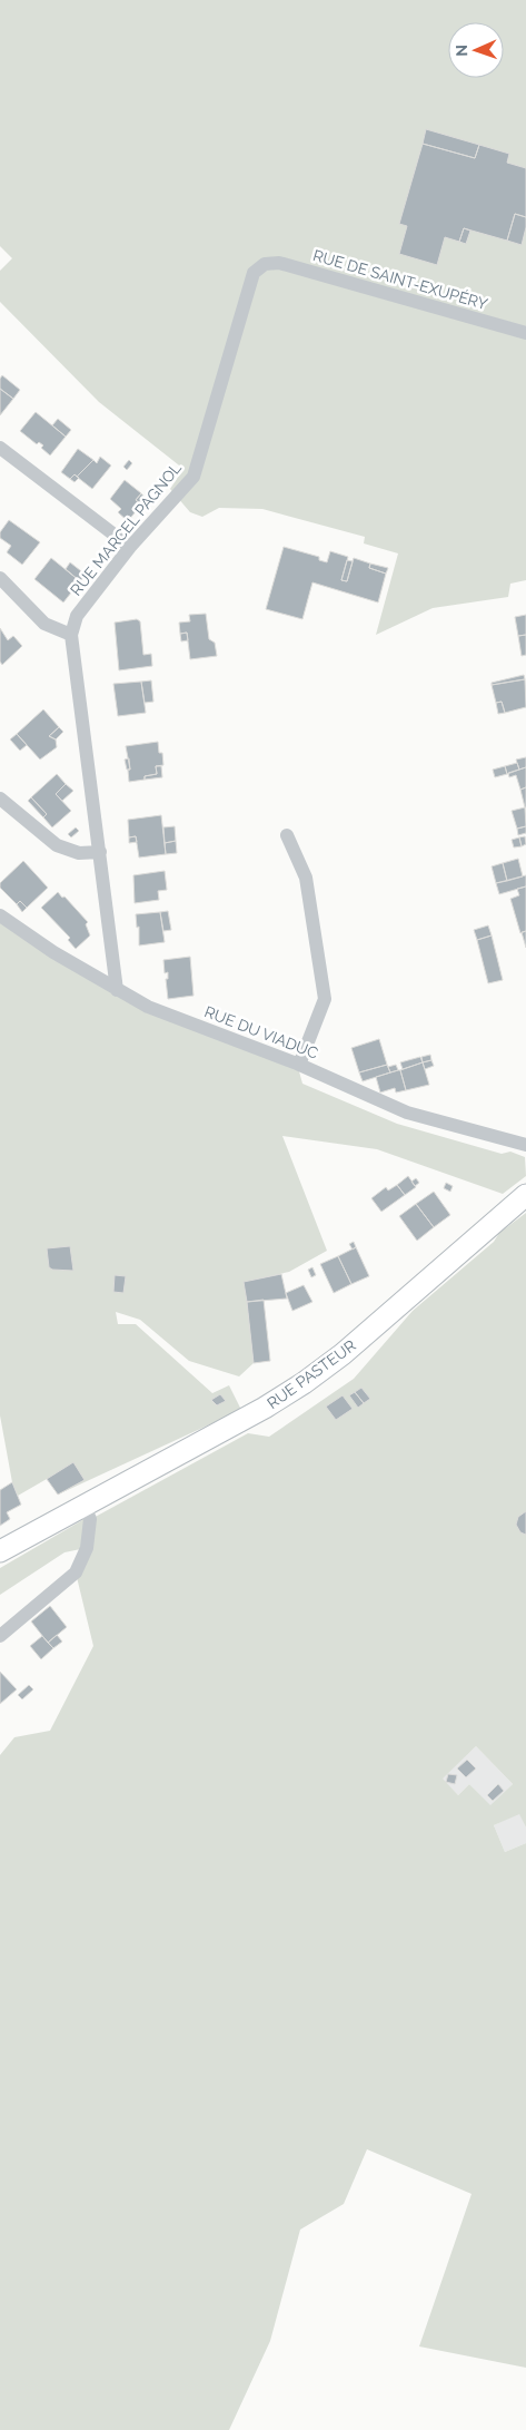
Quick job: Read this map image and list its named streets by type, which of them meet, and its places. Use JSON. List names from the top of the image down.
{
  "streets": {
    "main road": ["RUE PASTEUR"],
    "street": ["RUE DE SAINT-EXUPÉRY", "RUE MARCEL PAGNOL", "RUE DU VIADUC"]
  },
  "crossings": [
    ["RUE DE SAINT-EXUPÉRY", "RUE MARCEL PAGNOL"]
  ],
  "north": "left"
}
